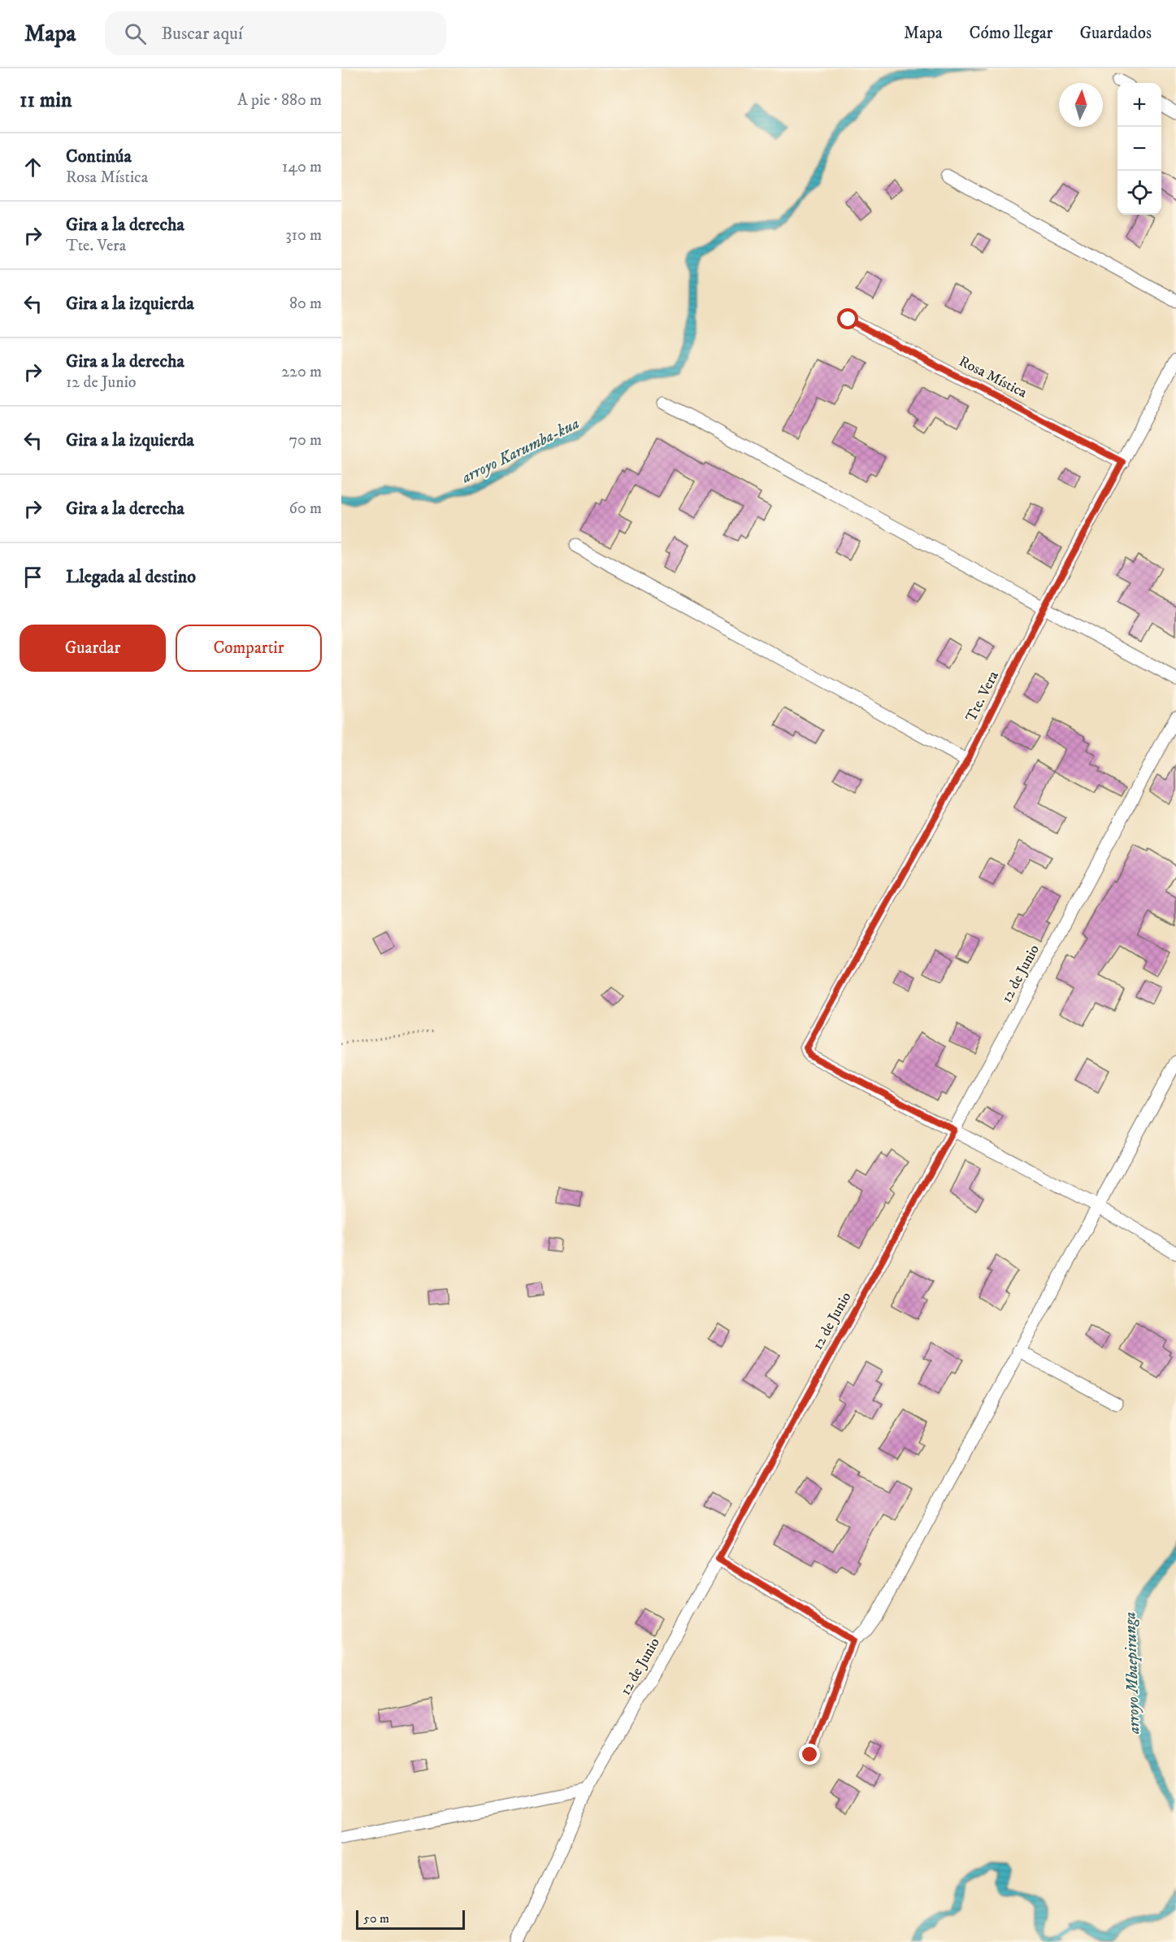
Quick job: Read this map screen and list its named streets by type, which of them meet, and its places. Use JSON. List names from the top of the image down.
{
  "streets": {
    "street": ["Rosa Mística", "Tte. Vera", "12 de Junio"]
  },
  "crossings": [
    ["Rosa Mística", "Tte. Vera"],
    ["Tte. Vera", "12 de Junio"]
  ],
  "water": ["arroyo Karumba-kua", "arroyo Mbaepirunga"],
  "scale_bar": "50 m",
  "north": "top",
  "page": {
    "header": "Mapa",
    "search": "Buscar aquí",
    "nav": ["Mapa", "Cómo llegar", "Guardados"],
    "heading": ["11 min", "A pie · 880 m"],
    "map_buttons": ["+", "−"],
    "list": [
      ["Continúa", "Rosa Mística", "140 m"],
      ["Gira a la derecha", "Tte. Vera", "310 m"],
      ["Gira a la izquierda", "80 m"],
      ["Gira a la derecha", "12 de Junio", "220 m"],
      ["Gira a la izquierda", "70 m"],
      ["Gira a la derecha", "60 m"],
      "Llegada al destino"
    ],
    "buttons": ["Guardar", "Compartir"],
    "scale": "50 m"
  }
}
